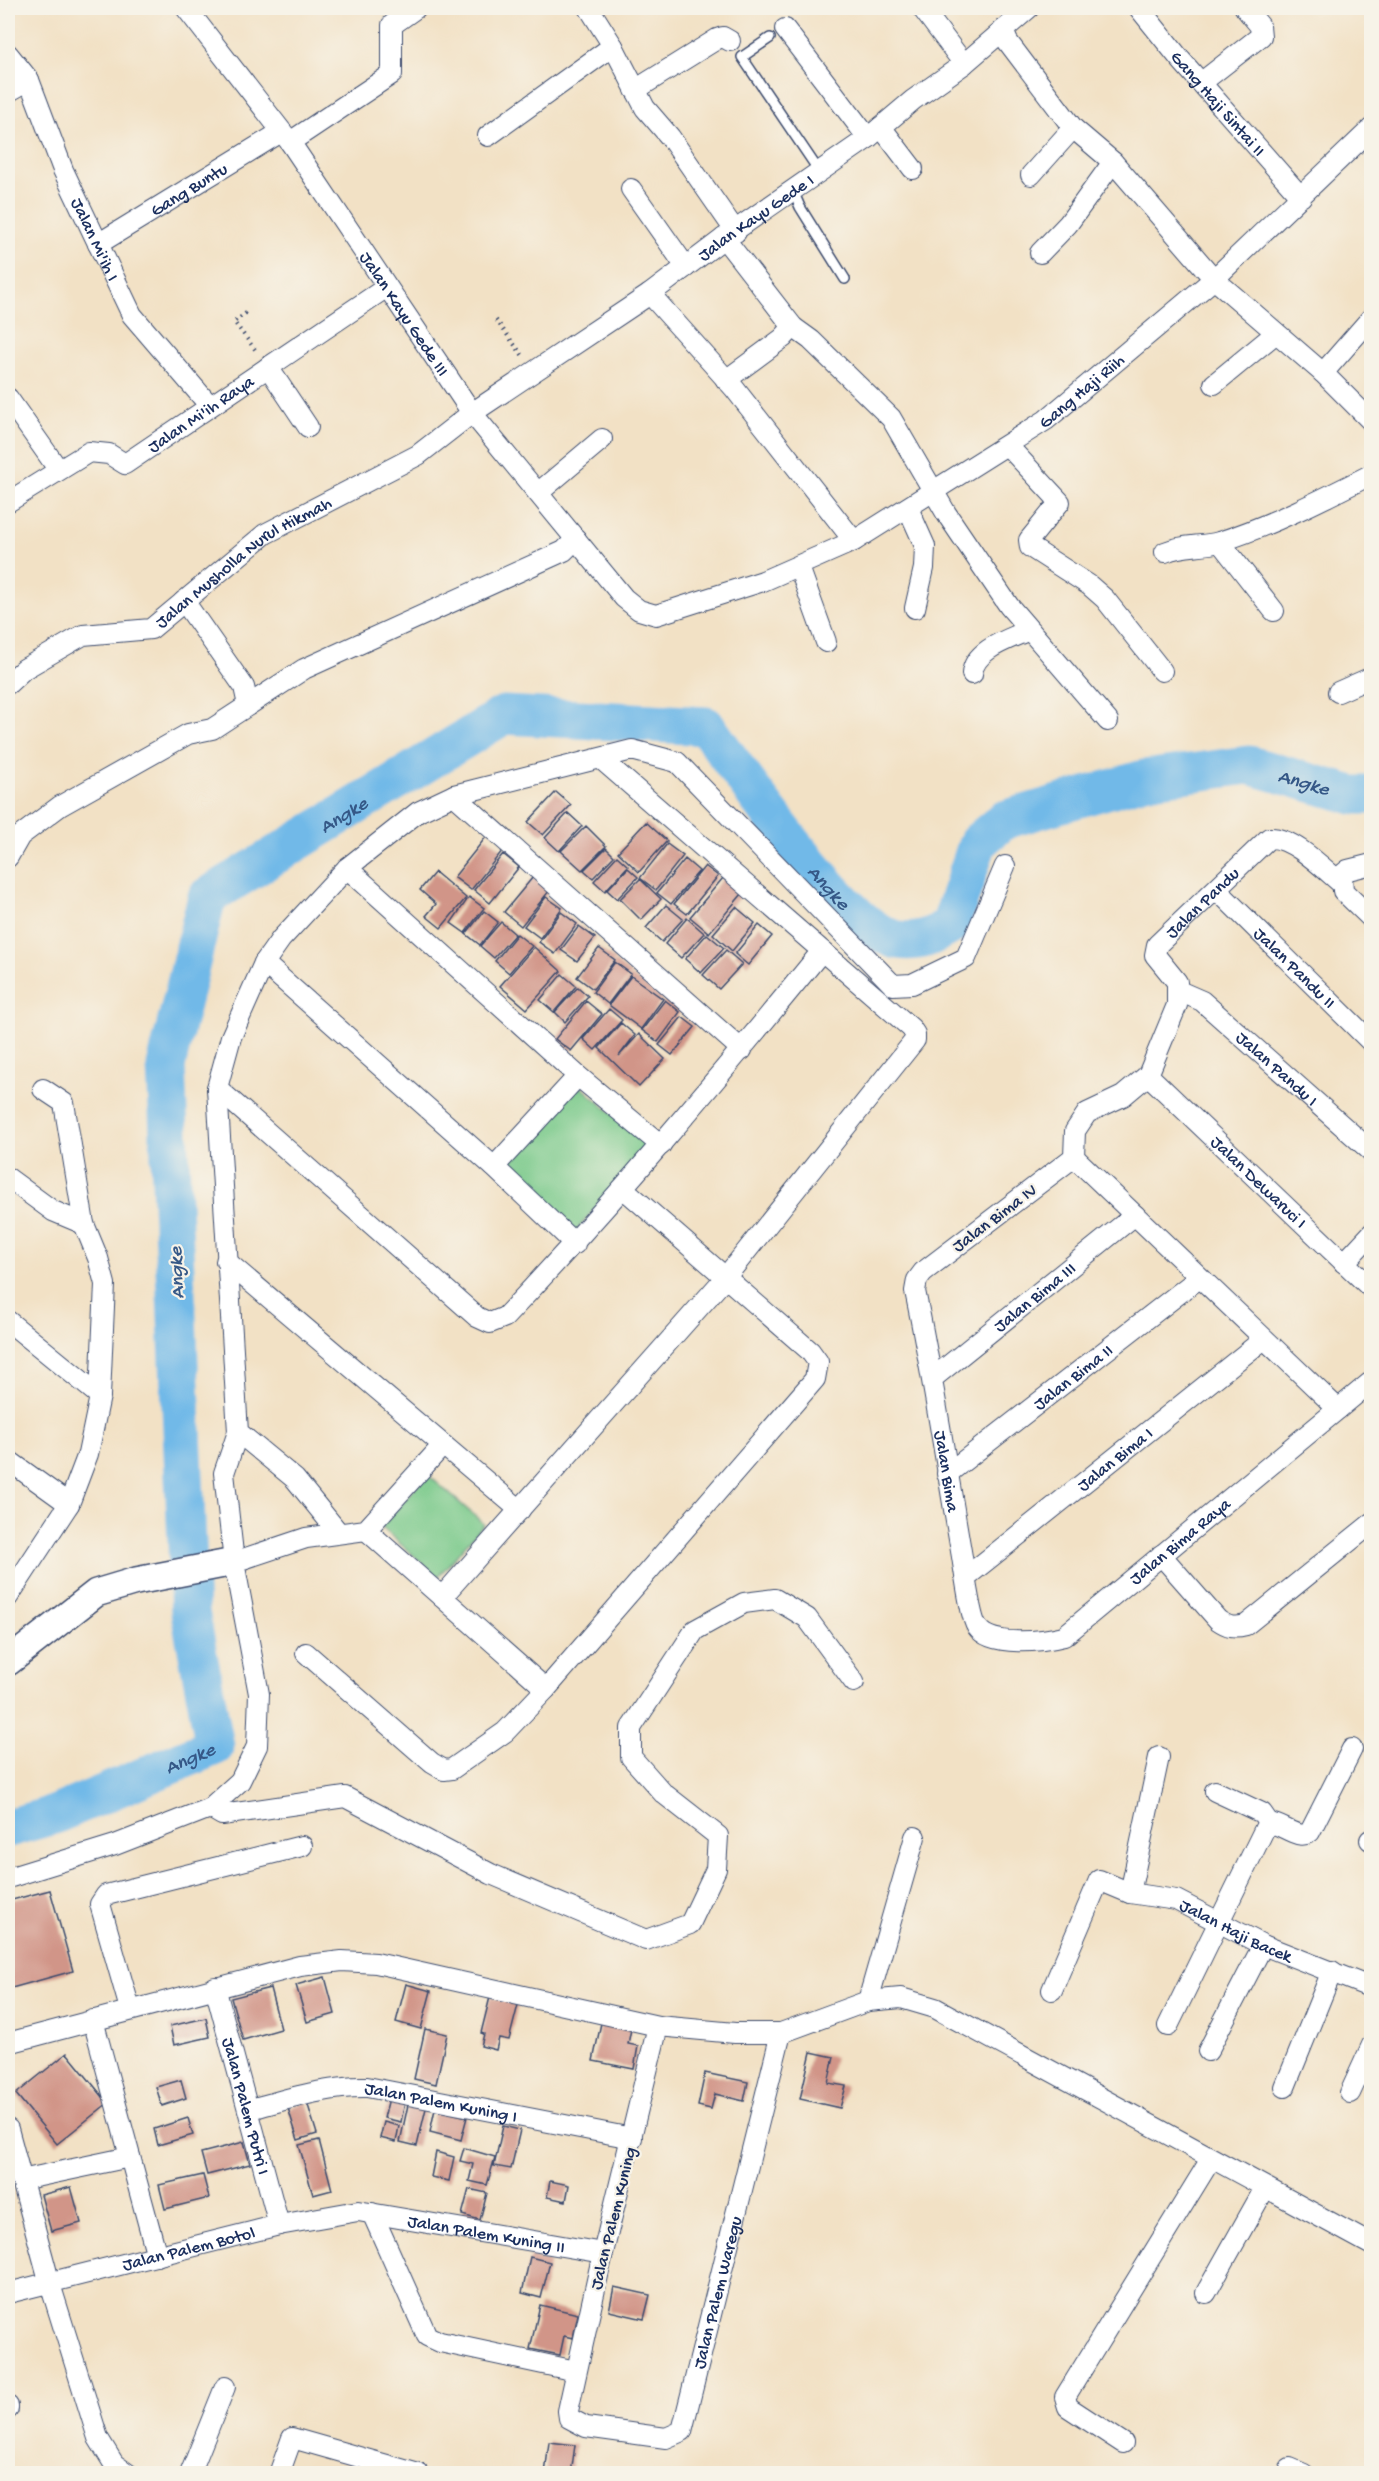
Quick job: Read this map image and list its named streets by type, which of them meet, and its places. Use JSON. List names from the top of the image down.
{
  "streets": {
    "street": [
      "Gang Haji Sintai II",
      "Gang Buntu",
      "Jalan Kayu Gede I",
      "Jalan Mi'ih I",
      "Jalan Kayu Gede III",
      "Gang Haji Riih",
      "Jalan Mi'ih Raya",
      "Jalan Musholla Nurul Hikmah",
      "Jalan Pandu",
      "Jalan Pandu II",
      "Jalan Pandu I",
      "Jalan Dewaruci I",
      "Jalan Bima IV",
      "Jalan Bima III",
      "Jalan Bima II",
      "Jalan Bima I",
      "Jalan Bima",
      "Jalan Bima Raya",
      "Jalan Haji Bacek",
      "Jalan Palem Kuning I",
      "Jalan Palem Putri I",
      "Jalan Palem Kuning",
      "Jalan Palem Kuning II",
      "Jalan Palem Botol",
      "Jalan Palem Waregu"
    ]
  },
  "crossings": [
    ["Gang Haji Sintai II", "Gang Haji Riih"],
    ["Gang Buntu", "Jalan Mi'ih I"],
    ["Gang Buntu", "Jalan Kayu Gede III"],
    ["Jalan Kayu Gede I", "Jalan Kayu Gede III"],
    ["Jalan Kayu Gede I", "Jalan Musholla Nurul Hikmah"],
    ["Jalan Mi'ih I", "Jalan Mi'ih Raya"],
    ["Jalan Kayu Gede III", "Gang Haji Riih"],
    ["Jalan Kayu Gede III", "Jalan Mi'ih Raya"],
    ["Jalan Kayu Gede III", "Jalan Musholla Nurul Hikmah"],
    ["Jalan Pandu", "Jalan Pandu II"],
    ["Jalan Pandu", "Jalan Pandu I"],
    ["Jalan Bima IV", "Jalan Bima"],
    ["Jalan Bima III", "Jalan Bima"],
    ["Jalan Bima II", "Jalan Bima"],
    ["Jalan Bima I", "Jalan Bima"],
    ["Jalan Bima", "Jalan Bima Raya"],
    ["Jalan Palem Kuning I", "Jalan Palem Putri I"],
    ["Jalan Palem Kuning I", "Jalan Palem Kuning"],
    ["Jalan Palem Putri I", "Jalan Palem Botol"],
    ["Jalan Palem Kuning", "Jalan Palem Kuning II"],
    ["Jalan Palem Kuning", "Jalan Palem Waregu"],
    ["Jalan Palem Kuning II", "Jalan Palem Botol"]
  ],
  "water": ["Angke"]
}
